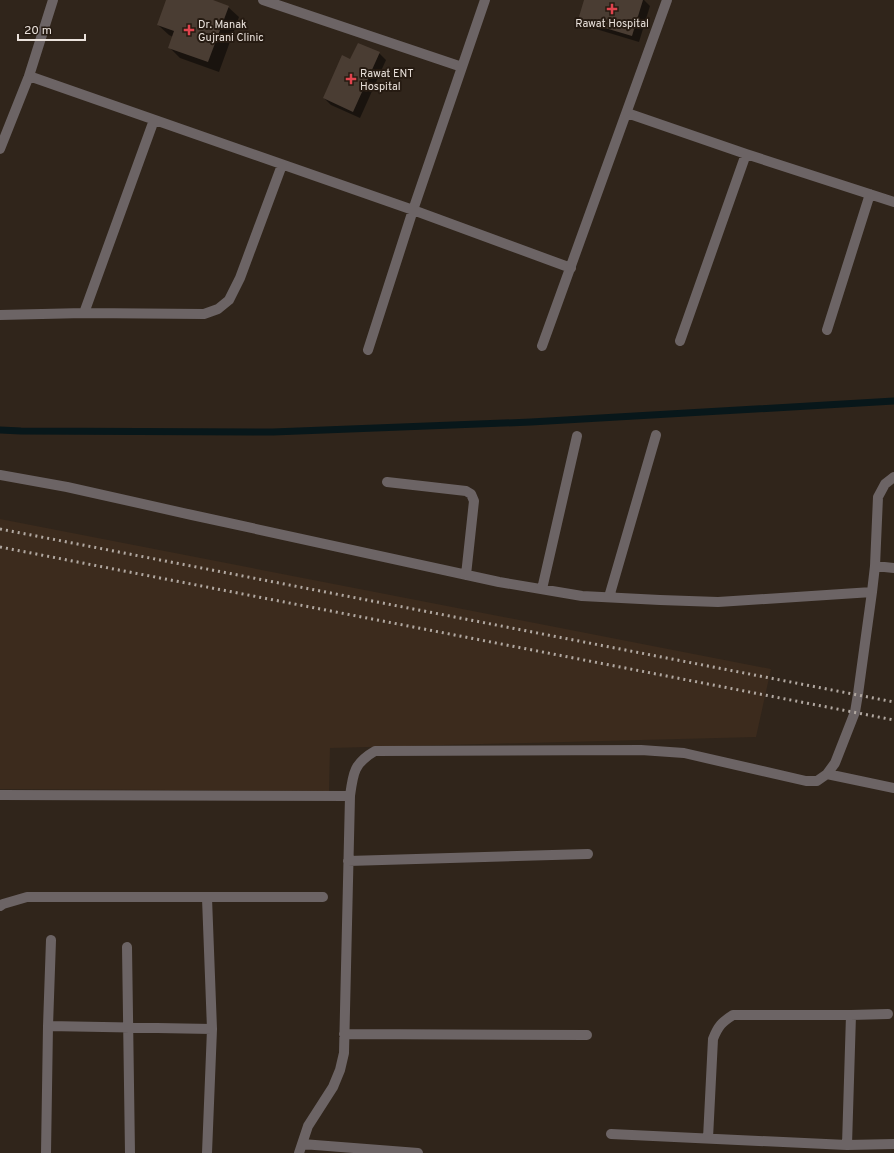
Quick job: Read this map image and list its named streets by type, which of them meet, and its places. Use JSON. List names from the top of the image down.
{
  "places": {
    "health": ["Rawat Hospital", "Dr. Manak Gujrani Clinic", "Rawat ENT Hospital"]
  },
  "scale_bar": "20 m"
}
